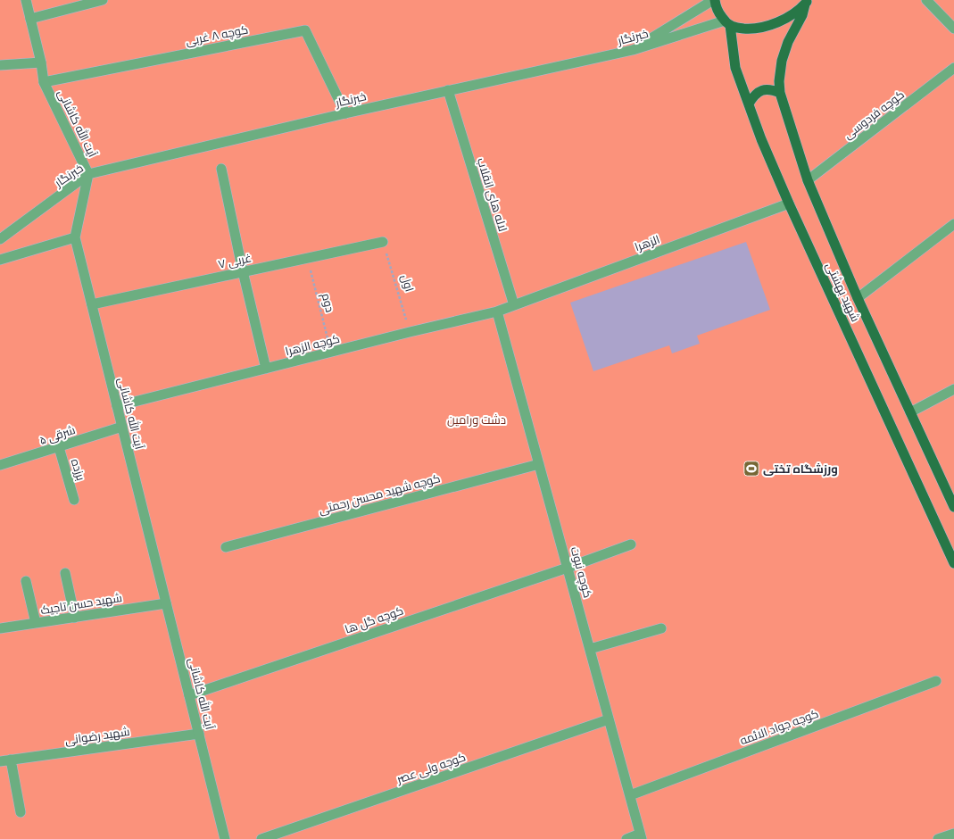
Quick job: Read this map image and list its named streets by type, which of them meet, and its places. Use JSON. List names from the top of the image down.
{
  "streets": {
    "main road": ["شهید بهشتی"],
    "street": [
      "کوچه ۸ غربی",
      "خبرنگار",
      "کوچه فردوسی",
      "آیت الله کاشانی",
      "لاله های انقلاب",
      "الزهرا",
      "۷ غربی",
      "کوچه الزهرا",
      "۵ شرقی",
      "برزده",
      "کوچه شهید محسن رحمتی",
      "کوچه نبوت",
      "شهید حسن تاجیک",
      "کوچه گل ها",
      "کوچه جواد الائمه",
      "شهید رضوانی",
      "کوچه ولی عصر"
    ],
    "path": ["اول", "دوم"]
  },
  "crossings": [
    ["کوچه ۸ غربی", "خبرنگار"],
    ["کوچه ۸ غربی", "آیت الله کاشانی"],
    ["خبرنگار", "آیت الله کاشانی"],
    ["خبرنگار", "لاله های انقلاب"],
    ["خبرنگار", "شهید بهشتی"],
    ["کوچه فردوسی", "شهید بهشتی"],
    ["آیت الله کاشانی", "۷ غربی"],
    ["آیت الله کاشانی", "کوچه الزهرا"],
    ["آیت الله کاشانی", "۵ شرقی"],
    ["آیت الله کاشانی", "شهید حسن تاجیک"],
    ["آیت الله کاشانی", "کوچه گل ها"],
    ["آیت الله کاشانی", "شهید رضوانی"],
    ["لاله های انقلاب", "الزهرا"],
    ["لاله های انقلاب", "کوچه الزهرا"],
    ["الزهرا", "شهید بهشتی"],
    ["الزهرا", "کوچه الزهرا"],
    ["۷ غربی", "اول"],
    ["۷ غربی", "دوم"],
    ["اول", "کوچه الزهرا"],
    ["دوم", "کوچه الزهرا"],
    ["کوچه الزهرا", "کوچه نبوت"],
    ["۵ شرقی", "برزده"],
    ["کوچه شهید محسن رحمتی", "کوچه نبوت"],
    ["کوچه نبوت", "کوچه گل ها"],
    ["کوچه نبوت", "کوچه جواد الائمه"],
    ["کوچه نبوت", "کوچه ولی عصر"]
  ],
  "parks": ["دشت ورامین"],
  "places": {
    "sports": ["ورزشگاه تختی"]
  }
}
